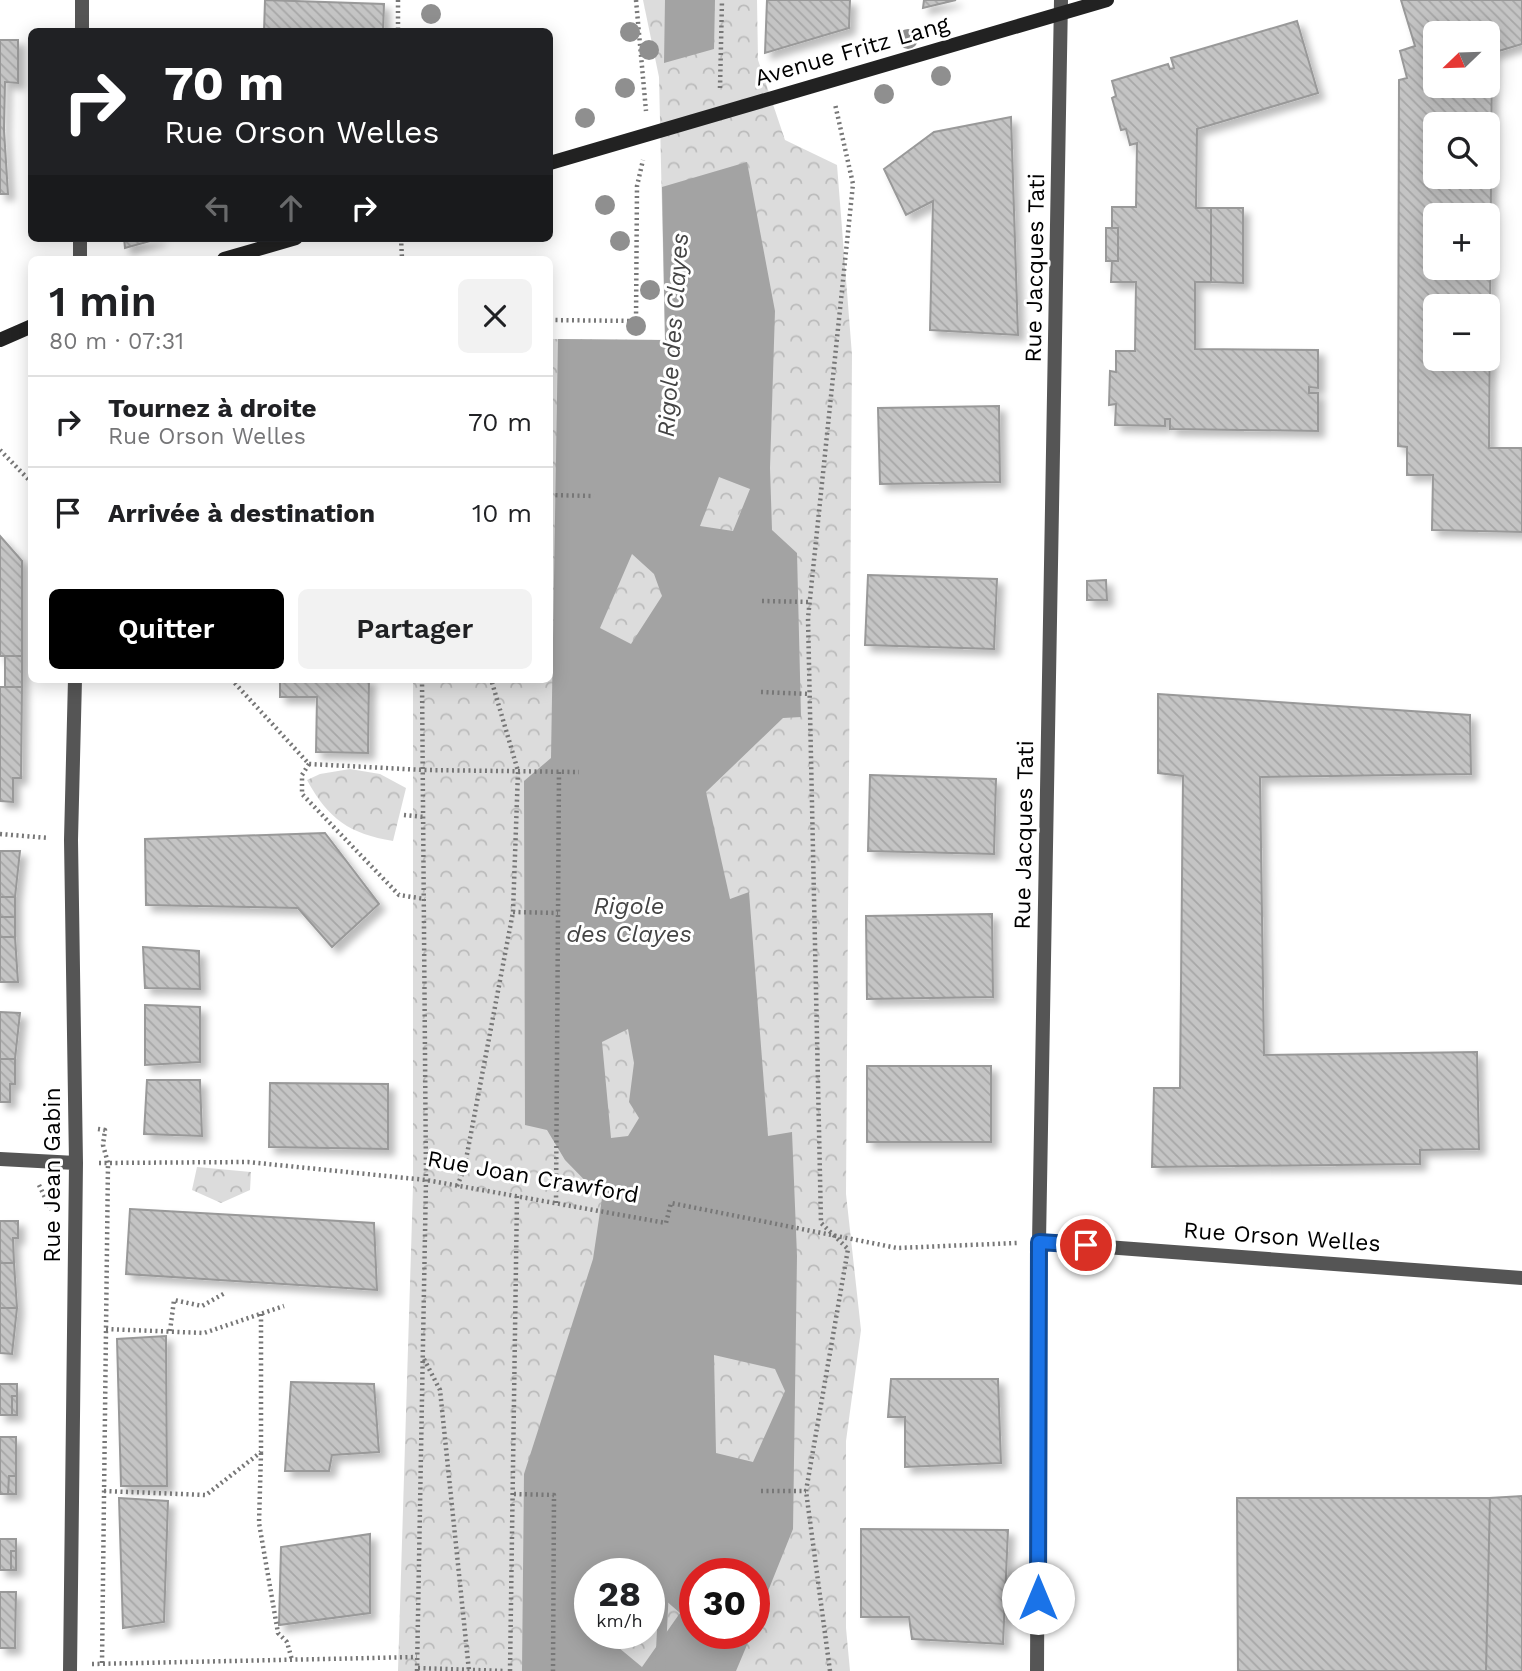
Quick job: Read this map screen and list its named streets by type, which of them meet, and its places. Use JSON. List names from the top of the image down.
{
  "streets": {
    "street": [
      "Avenue Fritz Lang",
      "Rue Jacques Tati",
      "Rue Jean Gabin",
      "Rue Orson Welles"
    ],
    "path": ["Rue Joan Crawford"]
  },
  "crossings": [
    ["Avenue Fritz Lang", "Rue Jacques Tati"],
    ["Rue Jacques Tati", "Rue Joan Crawford"],
    ["Rue Jacques Tati", "Rue Orson Welles"],
    ["Rue Jean Gabin", "Rue Joan Crawford"],
    ["Rue Joan Crawford", "Rue Orson Welles"]
  ],
  "water": ["Rigole des Clayes"],
  "north": "bottom left",
  "page": {
    "map_buttons": ["+", "−"],
    "turn": ["70 m", "Rue Orson Welles"],
    "heading": ["1 min", "80 m · 07:31"],
    "list": [
      {
        "name": "Tournez à droite",
        "note": "Rue Orson Welles",
        "value": "70 m"
      },
      {
        "name": "Arrivée à destination",
        "value": "10 m"
      }
    ],
    "buttons": ["Quitter", "Partager"],
    "speed": "28 km/h",
    "limit": "30"
  }
}
